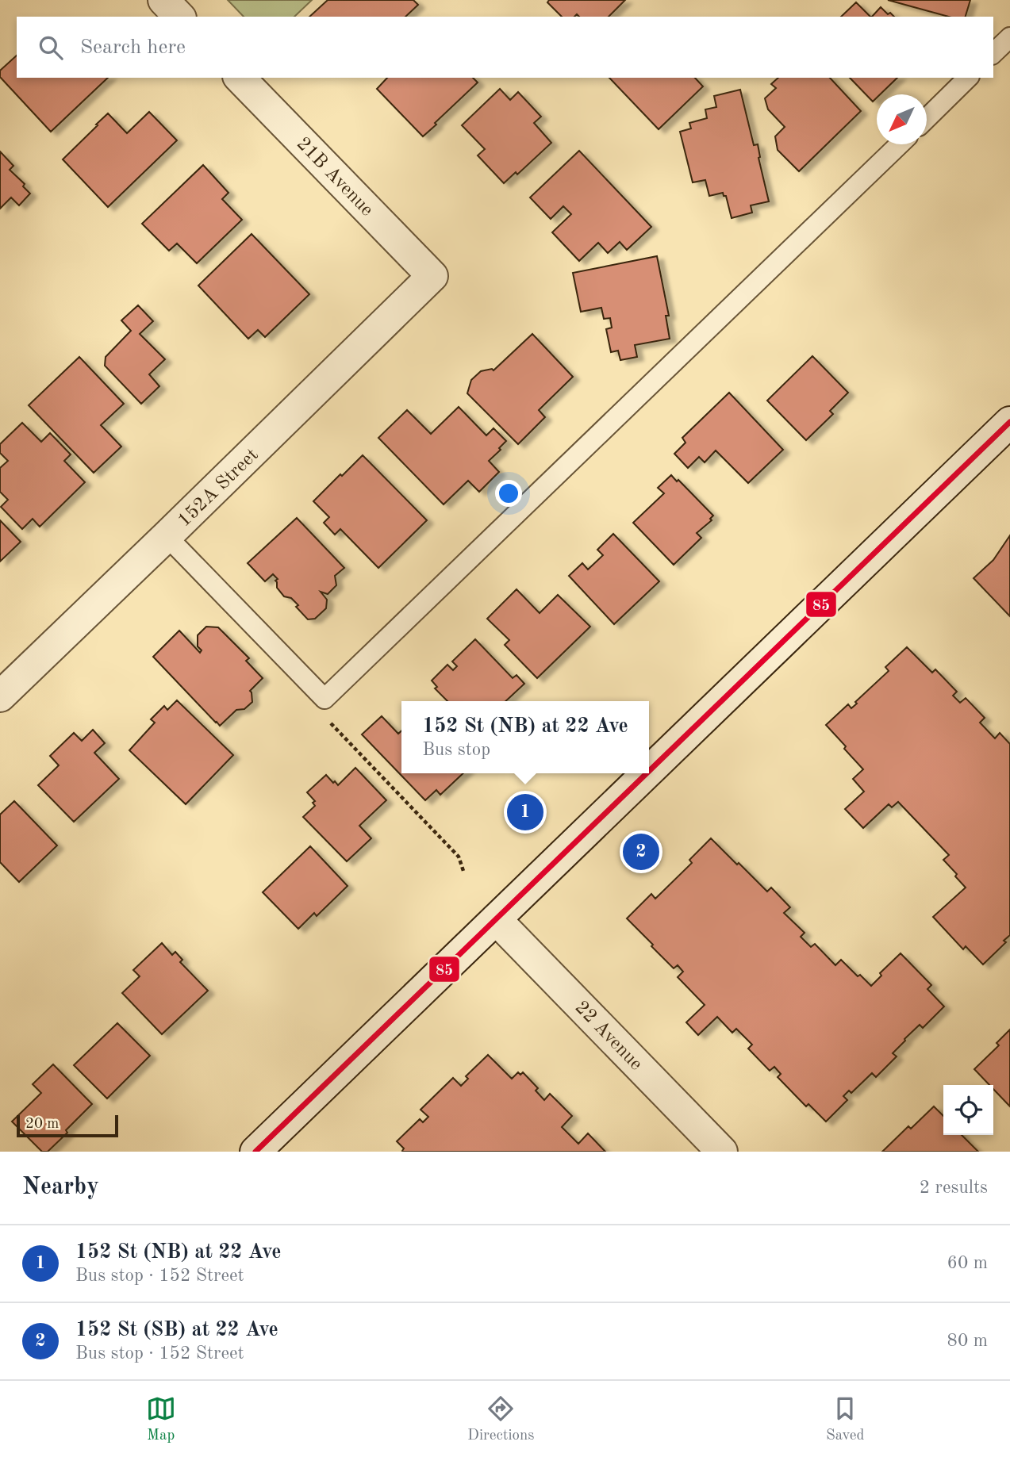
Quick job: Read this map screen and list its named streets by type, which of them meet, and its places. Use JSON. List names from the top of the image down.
{
  "streets": {
    "street": ["21B Avenue", "152A Street", "22 Avenue"]
  },
  "crossings": [
    ["21B Avenue", "152A Street"]
  ],
  "lines": ["transit line 85"],
  "scale_bar": "20 m",
  "north": "bottom left",
  "page": {
    "search": "Search here",
    "popup": ["152 St (NB) at 22 Ave", "Bus stop"],
    "pins": ["1", "2"],
    "scale": "20 m",
    "heading": ["Nearby", "2 results"],
    "list": [
      {
        "mark": "1",
        "name": "152 St (NB) at 22 Ave",
        "note": "Bus stop · 152 Street",
        "value": "60 m"
      },
      {
        "mark": "2",
        "name": "152 St (SB) at 22 Ave",
        "note": "Bus stop · 152 Street",
        "value": "80 m"
      }
    ],
    "nav": ["Map", "Directions", "Saved"]
  }
}
